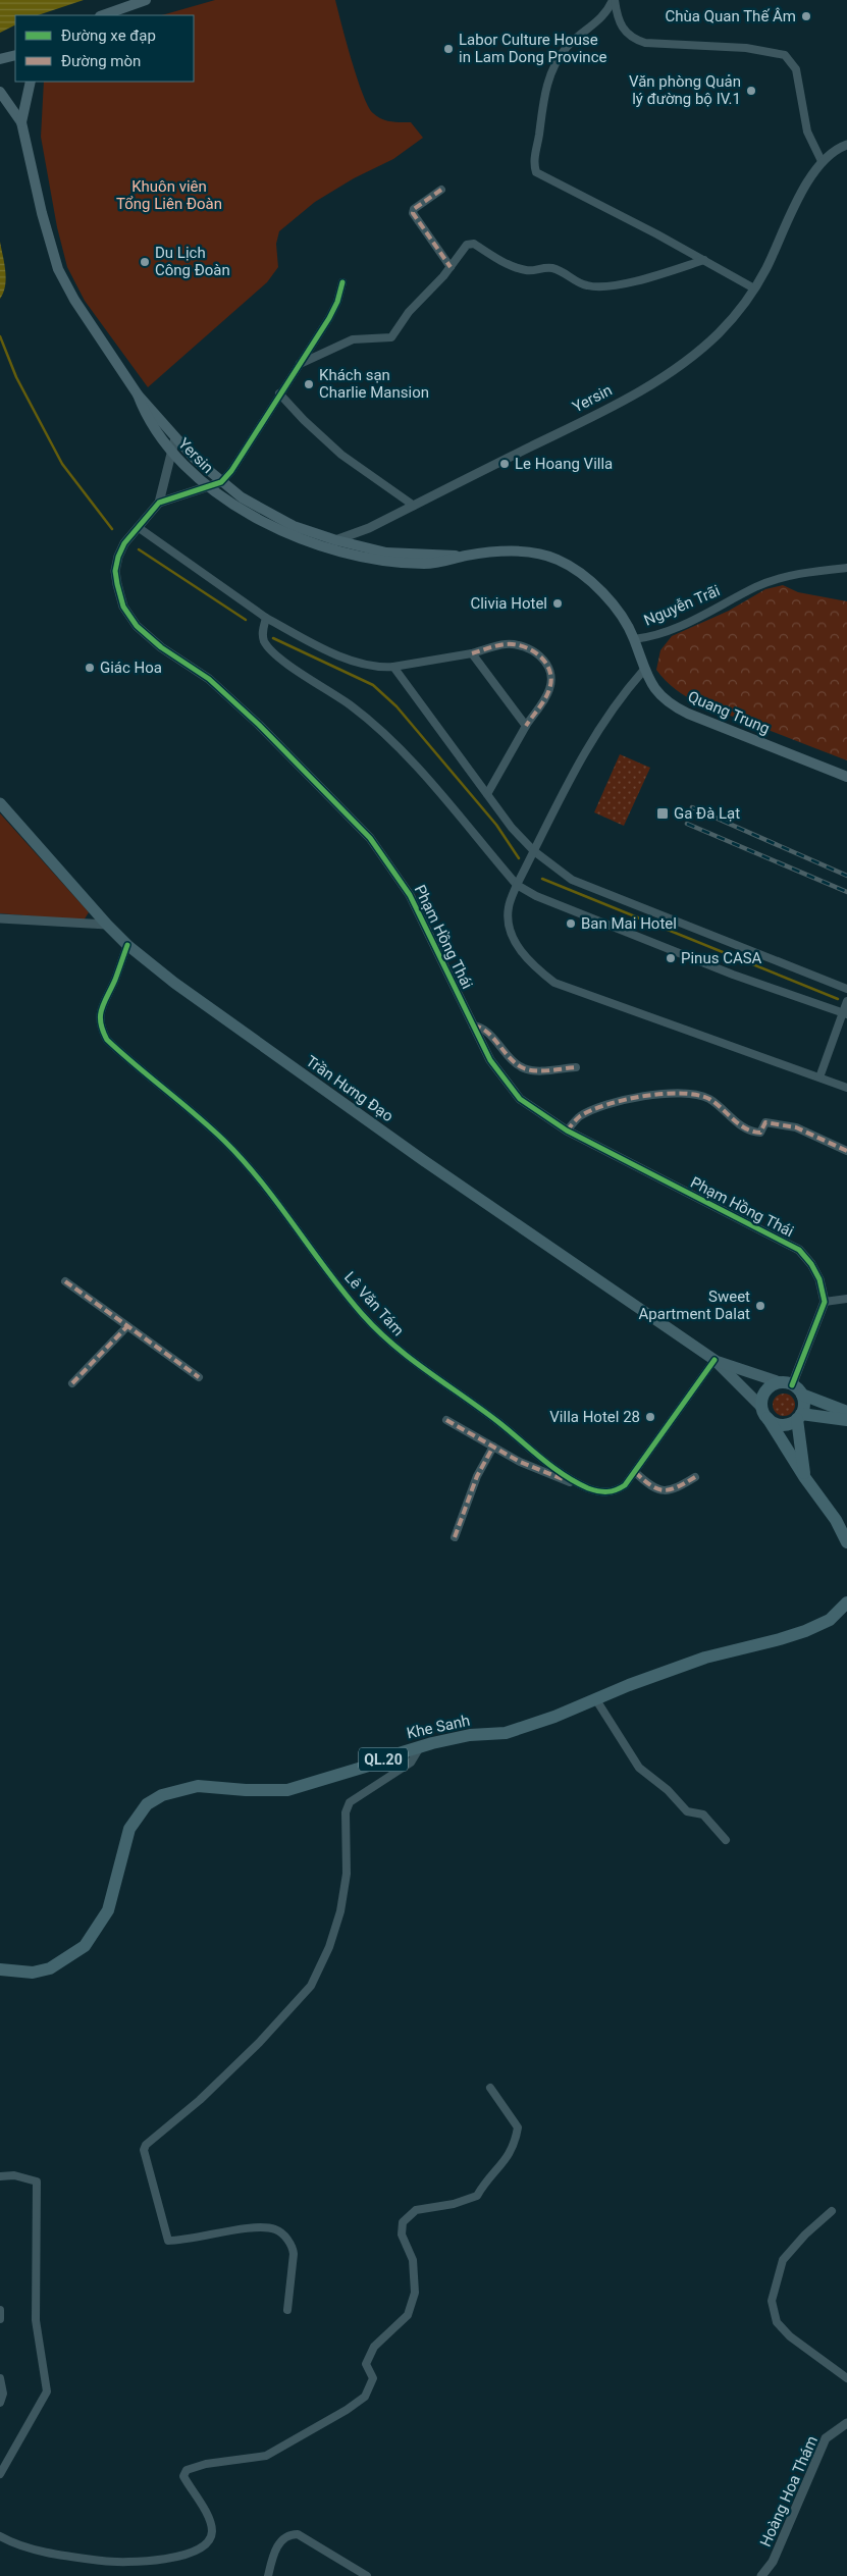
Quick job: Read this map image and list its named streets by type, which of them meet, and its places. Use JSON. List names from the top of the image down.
{
  "streets": {
    "highway": ["Khe Sanh", "QL.20"],
    "main road": [
      "Yersin",
      "Nguyễn Trãi",
      "Quang Trung",
      "Trần Hưng Đạo"
    ],
    "street": ["Phạm Hồng Thái", "Lê Văn Tám", "Hoàng Hoa Thám"]
  },
  "crossings": [
    ["Yersin", "Nguyễn Trãi"],
    ["Nguyễn Trãi", "Quang Trung"],
    ["Trần Hưng Đạo", "Lê Văn Tám"]
  ],
  "parks": ["Khuôn viên Tổng Liên Đoàn"],
  "places": {
    "other": [
      "Chùa Quan Thế Âm",
      "Labor Culture House in Lam Dong Province",
      "Văn phòng Quản lý đường bộ IV.1",
      "Du Lịch Công Đoàn",
      "Khách sạn Charlie Mansion",
      "Le Hoang Villa",
      "Clivia Hotel",
      "Giác Hoa",
      "Ban Mai Hotel",
      "Pinus CASA",
      "Sweet Apartment Dalat",
      "Villa Hotel 28"
    ],
    "transit": ["Ga Đà Lạt"]
  },
  "legend": ["Đường xe đạp", "Đường mòn"]
}
